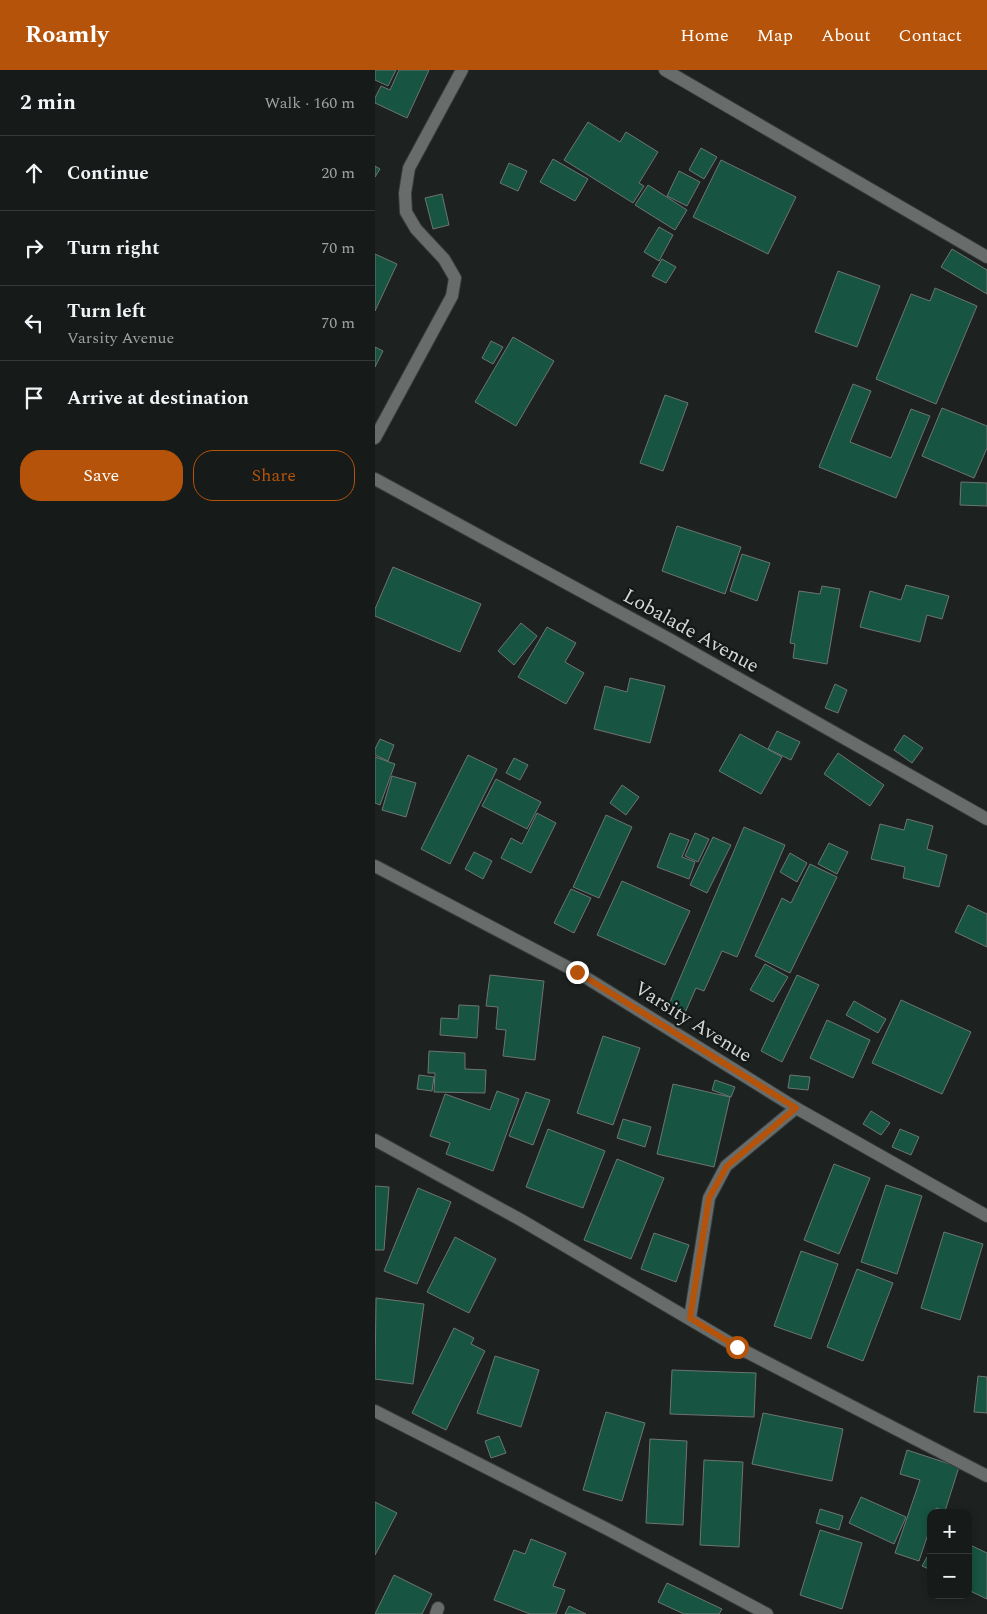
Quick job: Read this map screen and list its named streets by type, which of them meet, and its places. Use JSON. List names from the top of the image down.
{
  "streets": {
    "street": ["Lobalade Avenue", "Varsity Avenue"]
  },
  "page": {
    "header": "Roamly",
    "nav": [
      "Home",
      "Map",
      "About",
      "Contact"
    ],
    "heading": ["2 min", "Walk · 160 m"],
    "list": [
      ["Continue", "20 m"],
      ["Turn right", "70 m"],
      ["Turn left", "Varsity Avenue", "70 m"],
      "Arrive at destination"
    ],
    "buttons": ["Save", "Share"],
    "map_buttons": ["+", "−"]
  }
}
